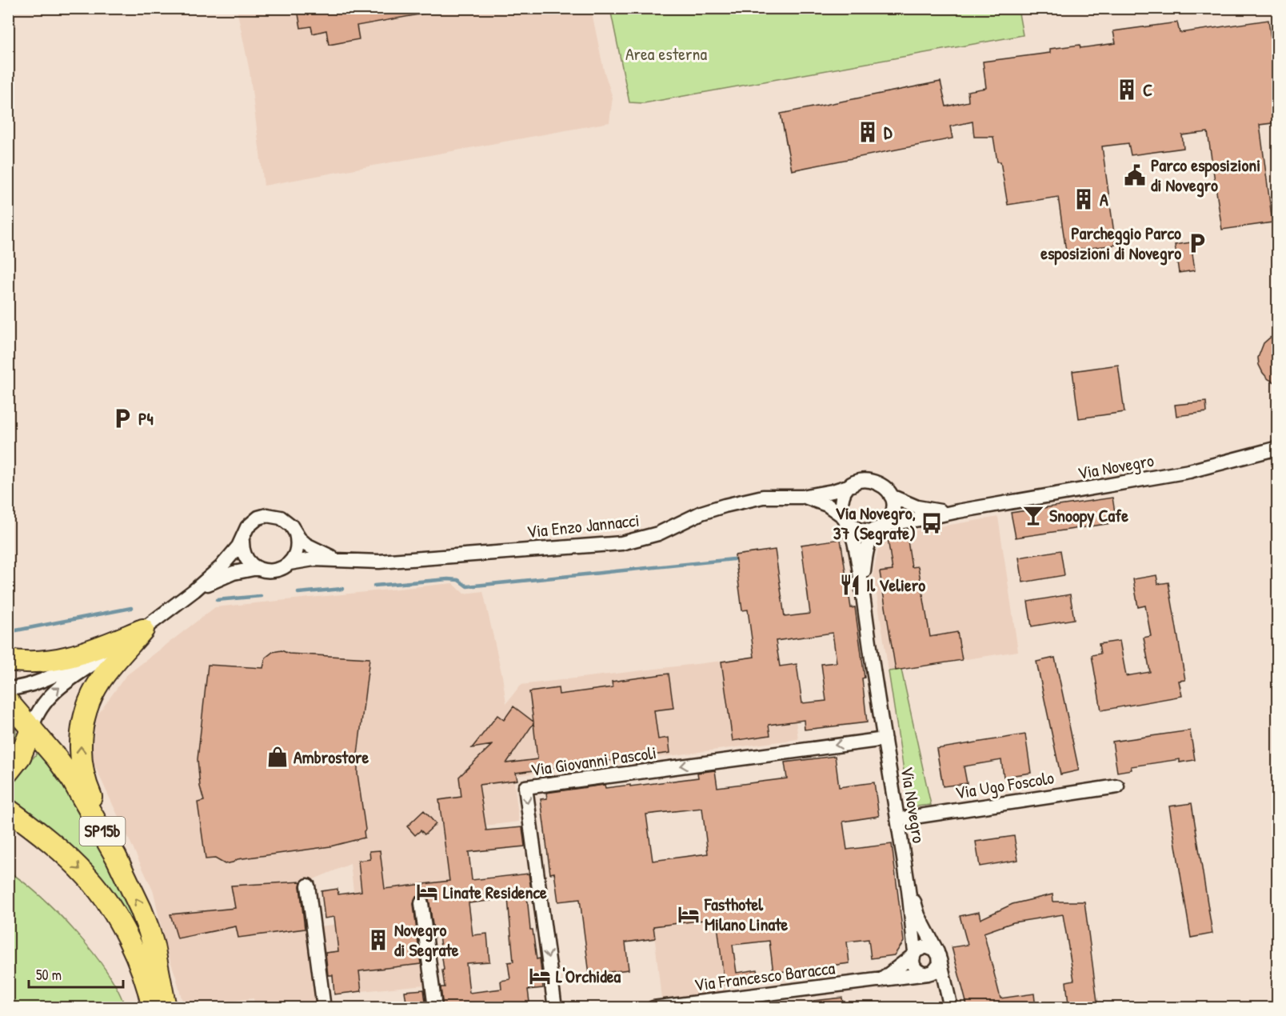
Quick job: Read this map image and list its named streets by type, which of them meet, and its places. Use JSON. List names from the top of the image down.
{
  "streets": {
    "main road": ["SP15b"],
    "street": [
      "Via Novegro",
      "Via Enzo Jannacci",
      "Via Giovanni Pascoli",
      "Via Ugo Foscolo",
      "Via Francesco Baracca"
    ]
  },
  "crossings": [
    ["Via Novegro", "Via Enzo Jannacci"],
    ["Via Novegro", "Via Giovanni Pascoli"],
    ["Via Novegro", "Via Ugo Foscolo"],
    ["Via Novegro", "Via Francesco Baracca"],
    ["Via Enzo Jannacci", "SP15b"]
  ],
  "parks": ["Area esterna"],
  "places": {
    "building": [
      "C",
      "D",
      "A",
      "Novegro di Segrate"
    ],
    "public building": ["Parco esposizioni di Novegro"],
    "parking": ["Parcheggio Parco esposizioni di Novegro", "P4"],
    "bar": ["Snoopy Cafe"],
    "bus stop": ["Via Novegro, 37 (Segrate)"],
    "restaurant": ["Il Veliero"],
    "shop": ["Ambrostore"],
    "hotel": ["Linate Residence", "Fasthotel Milano Linate", "L'Orchidea"]
  },
  "scale_bar": "50 m"
}
